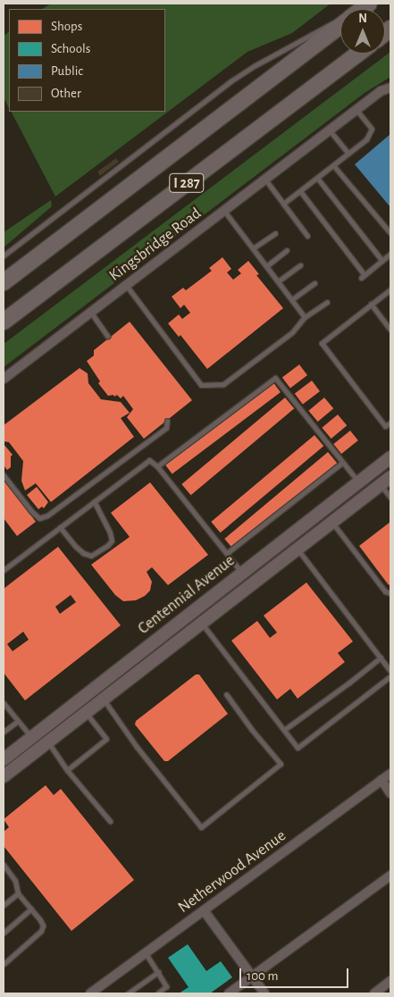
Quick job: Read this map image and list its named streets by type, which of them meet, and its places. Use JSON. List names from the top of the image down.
{
  "streets": {
    "highway": ["I 287"],
    "main road": ["Centennial Avenue"],
    "street": ["Kingsbridge Road", "Netherwood Avenue"]
  },
  "legend": [
    "Shops",
    "Schools",
    "Public",
    "Other"
  ],
  "scale_bar": "100 m",
  "north": "top"
}
